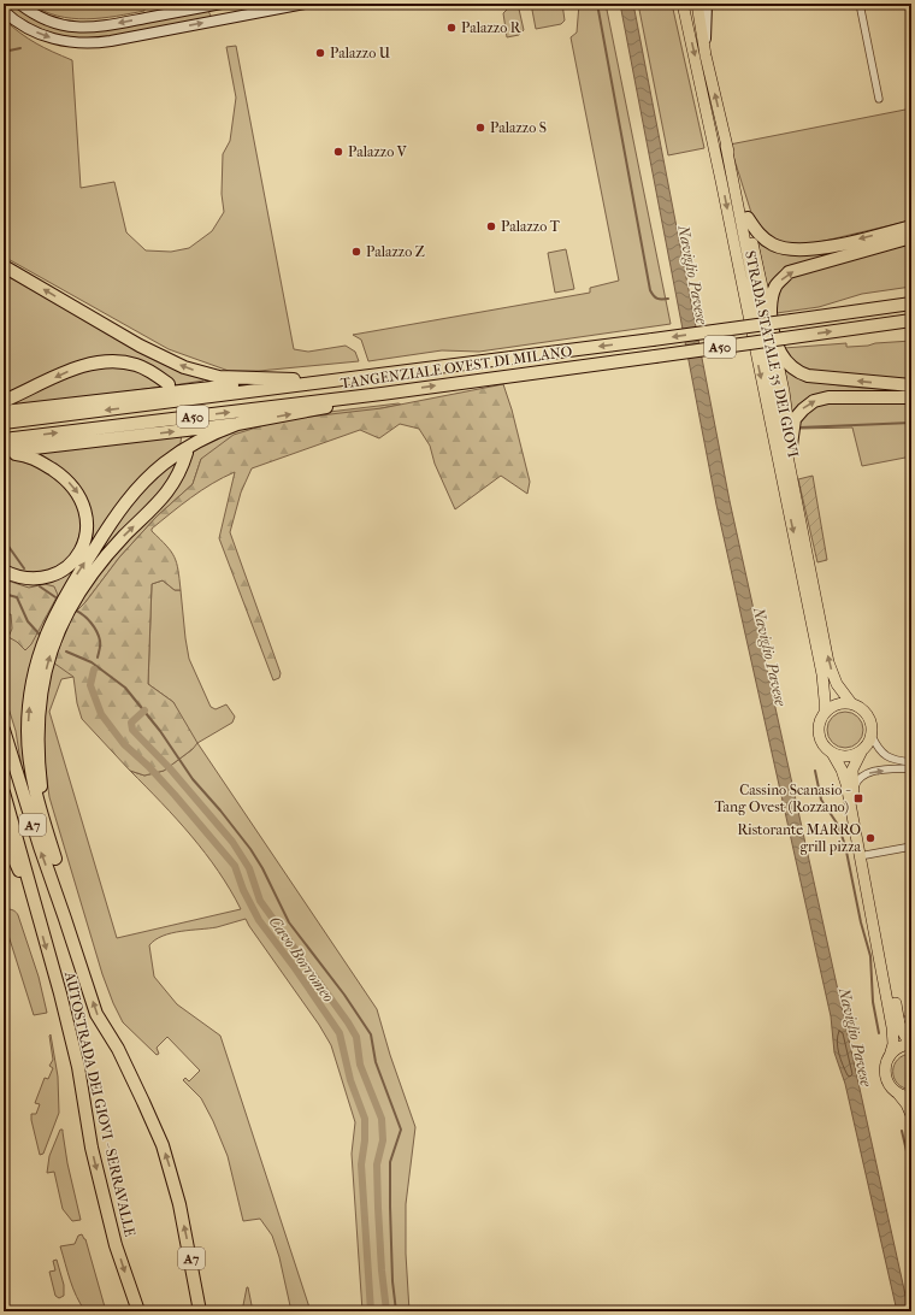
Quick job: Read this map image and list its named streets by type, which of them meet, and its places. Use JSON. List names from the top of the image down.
{
  "streets": {
    "highway": [
      "A50",
      "TANGENZIALE OVEST DI MILANO",
      "A7",
      "AUTOSTRADA DEI GIOVI - SERRAVALLE"
    ],
    "main road": ["STRADA STATALE 35 DEI GIOVI"]
  },
  "water": ["Naviglio Pavese", "Cavo Borromeo"],
  "places": {
    "other": [
      "Palazzo R",
      "Palazzo U",
      "Palazzo S",
      "Palazzo V",
      "Palazzo T",
      "Palazzo Z",
      "Ristorante MARRO grill pizza"
    ],
    "transit": ["Cassino Scanasio - Tang Ovest (Rozzano)"]
  }
}
